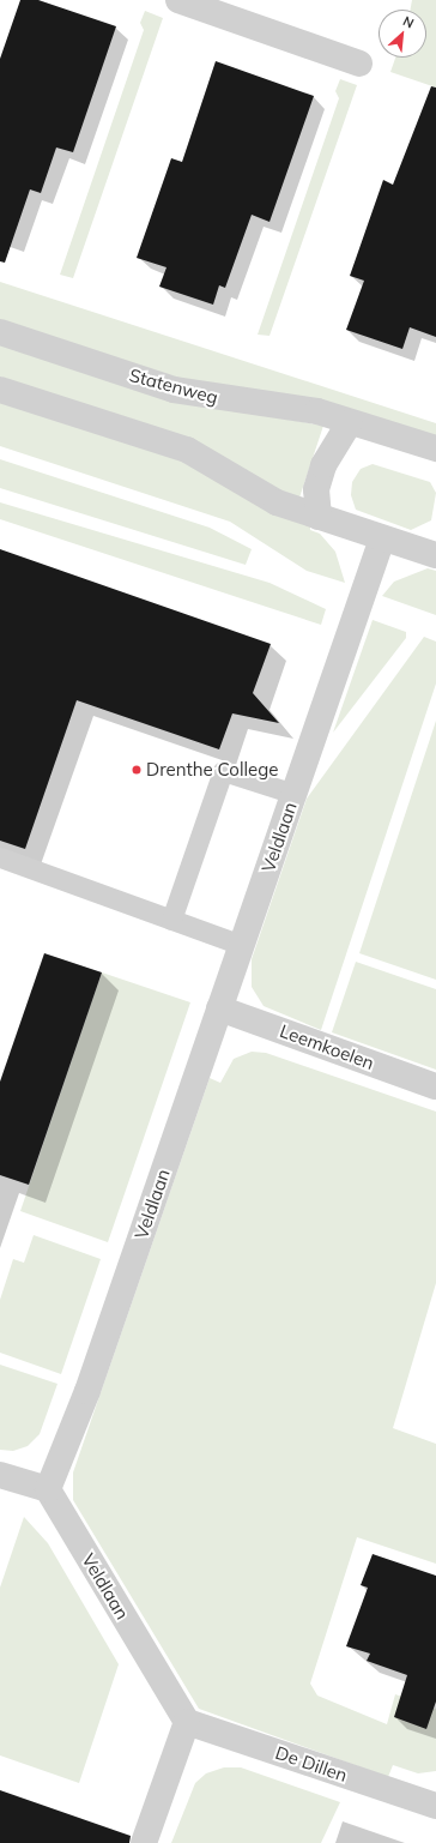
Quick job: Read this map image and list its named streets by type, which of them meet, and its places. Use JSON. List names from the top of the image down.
{
  "streets": {
    "street": [
      "Statenweg",
      "Veldlaan",
      "Leemkoelen",
      "De Dillen"
    ]
  },
  "crossings": [
    ["Veldlaan", "Leemkoelen"],
    ["Veldlaan", "De Dillen"]
  ],
  "places": ["Drenthe College"],
  "north": "top right"
}
